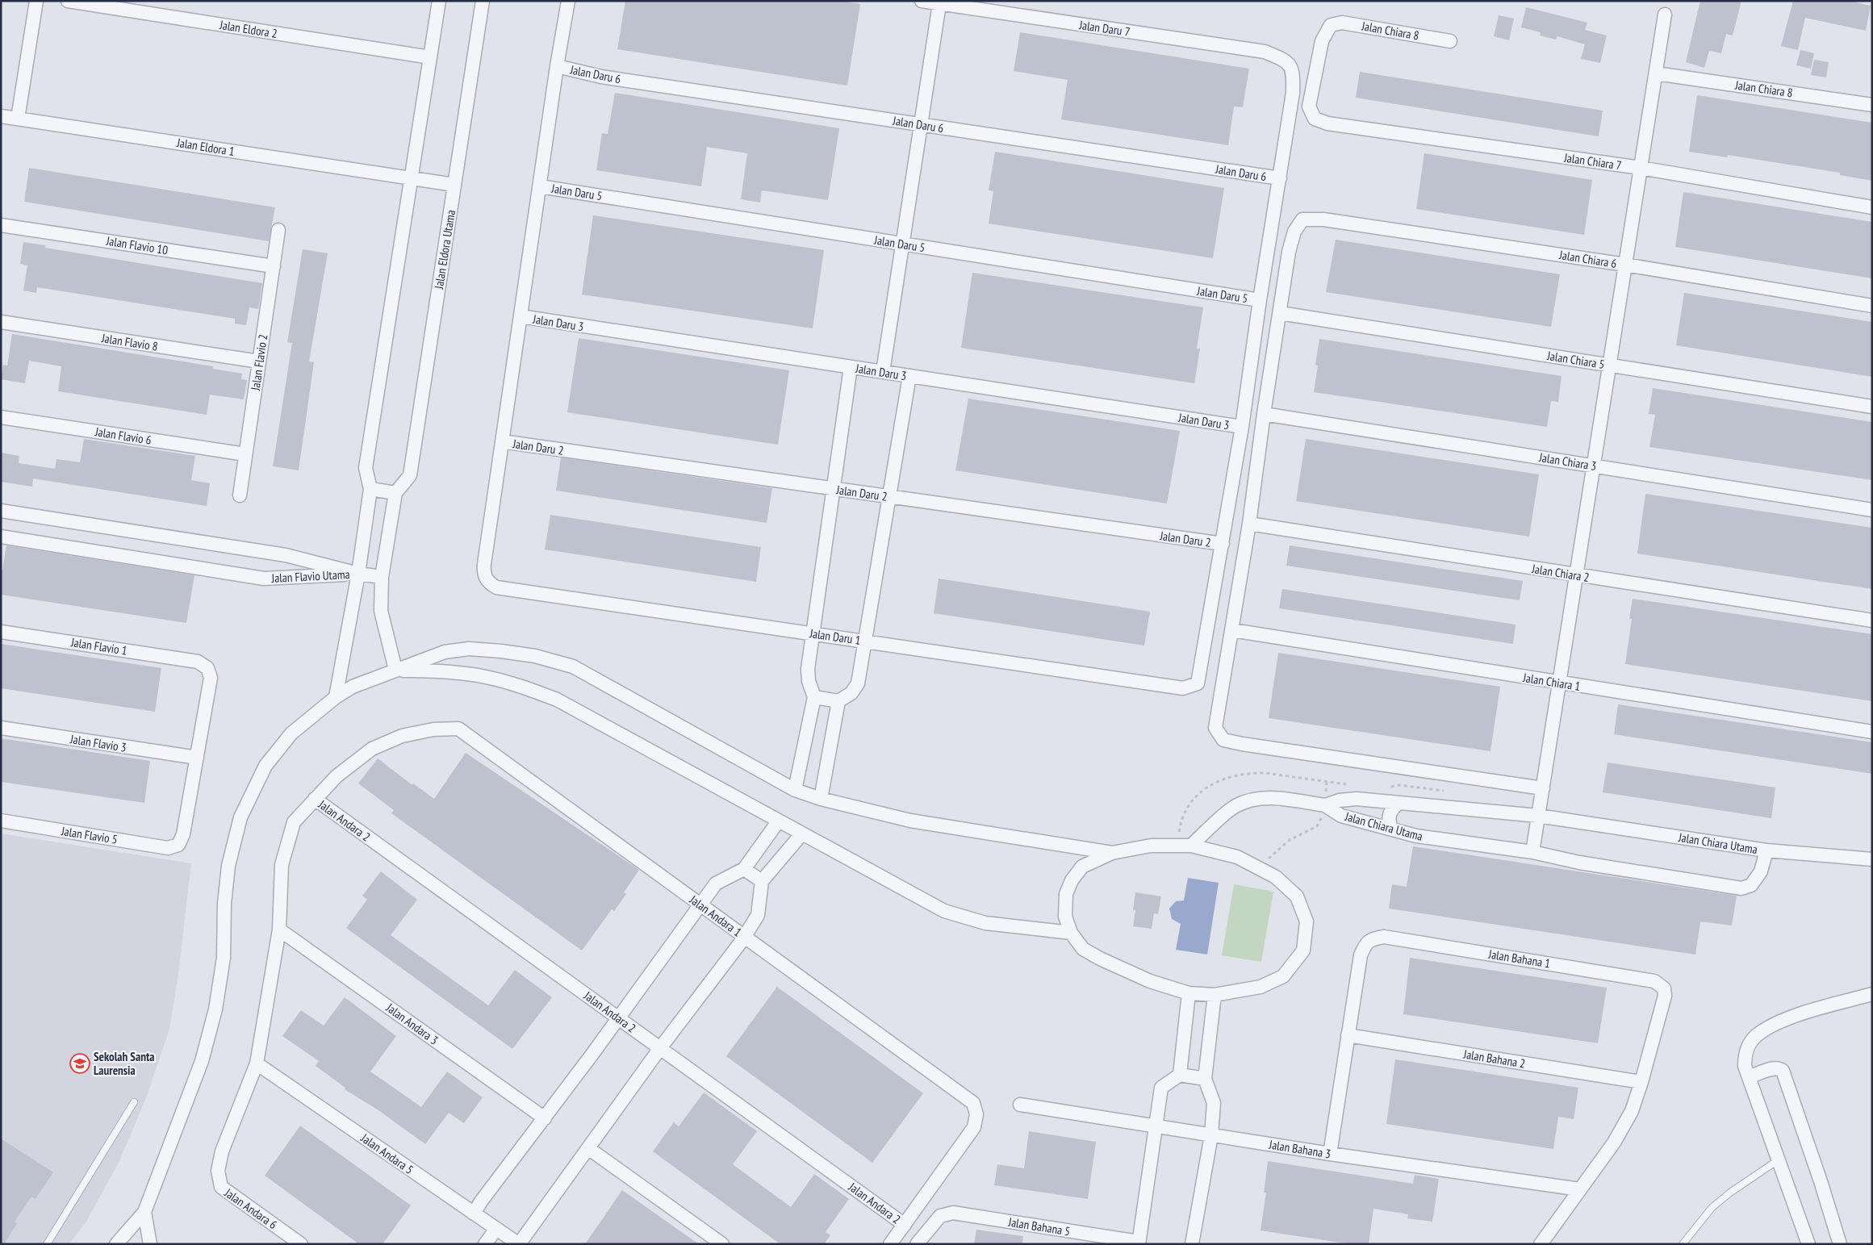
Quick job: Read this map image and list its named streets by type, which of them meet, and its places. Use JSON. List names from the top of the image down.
{
  "streets": {
    "street": [
      "Jalan Daru 7",
      "Jalan Eldora 2",
      "Jalan Chiara 8",
      "Jalan Daru 6",
      "Jalan Eldora 1",
      "Jalan Chiara 7",
      "Jalan Daru 5",
      "Jalan Flavio 10",
      "Jalan Eldora Utama",
      "Jalan Chiara 6",
      "Jalan Daru 3",
      "Jalan Flavio 8",
      "Jalan Chiara 5",
      "Jalan Flavio 2",
      "Jalan Flavio 6",
      "Jalan Daru 2",
      "Jalan Chiara 3",
      "Jalan Chiara 2",
      "Jalan Flavio Utama",
      "Jalan Daru 1",
      "Jalan Flavio 1",
      "Jalan Chiara 1",
      "Jalan Flavio 3",
      "Jalan Andara 2",
      "Jalan Chiara Utama",
      "Jalan Flavio 5",
      "Jalan Andara 1",
      "Jalan Bahana 1",
      "Jalan Andara 3",
      "Jalan Bahana 2",
      "Jalan Bahana 3",
      "Jalan Andara 5",
      "Jalan Andara 6",
      "Jalan Bahana 5"
    ]
  },
  "crossings": [
    ["Jalan Daru 7", "Jalan Daru 6"],
    ["Jalan Chiara 8", "Jalan Chiara 7"],
    ["Jalan Eldora 1", "Jalan Eldora Utama"],
    ["Jalan Flavio 10", "Jalan Flavio 2"],
    ["Jalan Chiara 6", "Jalan Chiara 5"],
    ["Jalan Flavio 8", "Jalan Flavio 2"],
    ["Jalan Flavio 2", "Jalan Flavio 6"],
    ["Jalan Daru 2", "Jalan Daru 1"],
    ["Jalan Flavio 1", "Jalan Flavio 3"],
    ["Jalan Flavio 1", "Jalan Flavio 5"],
    ["Jalan Flavio 3", "Jalan Flavio 5"],
    ["Jalan Andara 2", "Jalan Andara 1"],
    ["Jalan Bahana 1", "Jalan Bahana 2"],
    ["Jalan Andara 5", "Jalan Andara 6"]
  ],
  "places": {
    "school or university": ["Sekolah Santa Laurensia"]
  }
}
